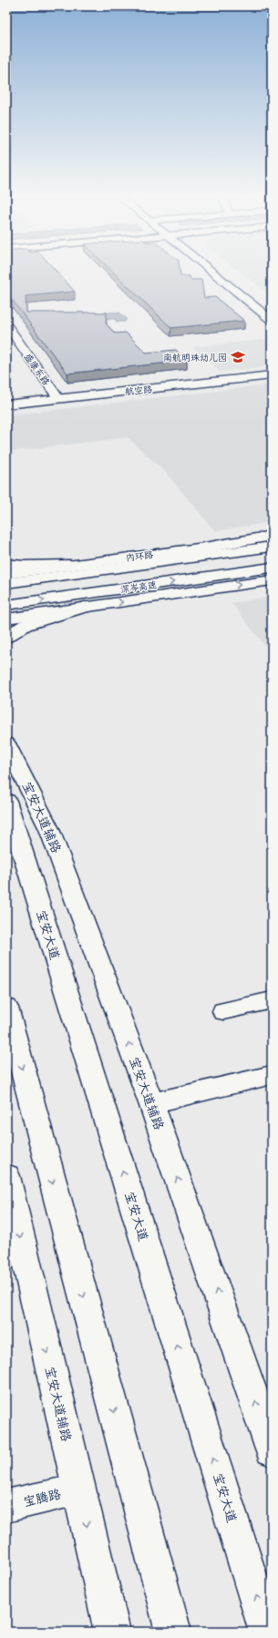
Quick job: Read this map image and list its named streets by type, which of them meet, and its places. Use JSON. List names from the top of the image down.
{
  "streets": {
    "main road": [
      "航空路",
      "内环路",
      "深岑高速",
      "宝安大道辅路",
      "宝安大道"
    ],
    "street": ["盛康东路", "宝腾路"]
  },
  "crossings": [
    ["盛康东路", "航空路"],
    ["宝安大道辅路", "宝腾路"]
  ],
  "places": {
    "school or university": ["南航明珠幼儿园"]
  }
}
